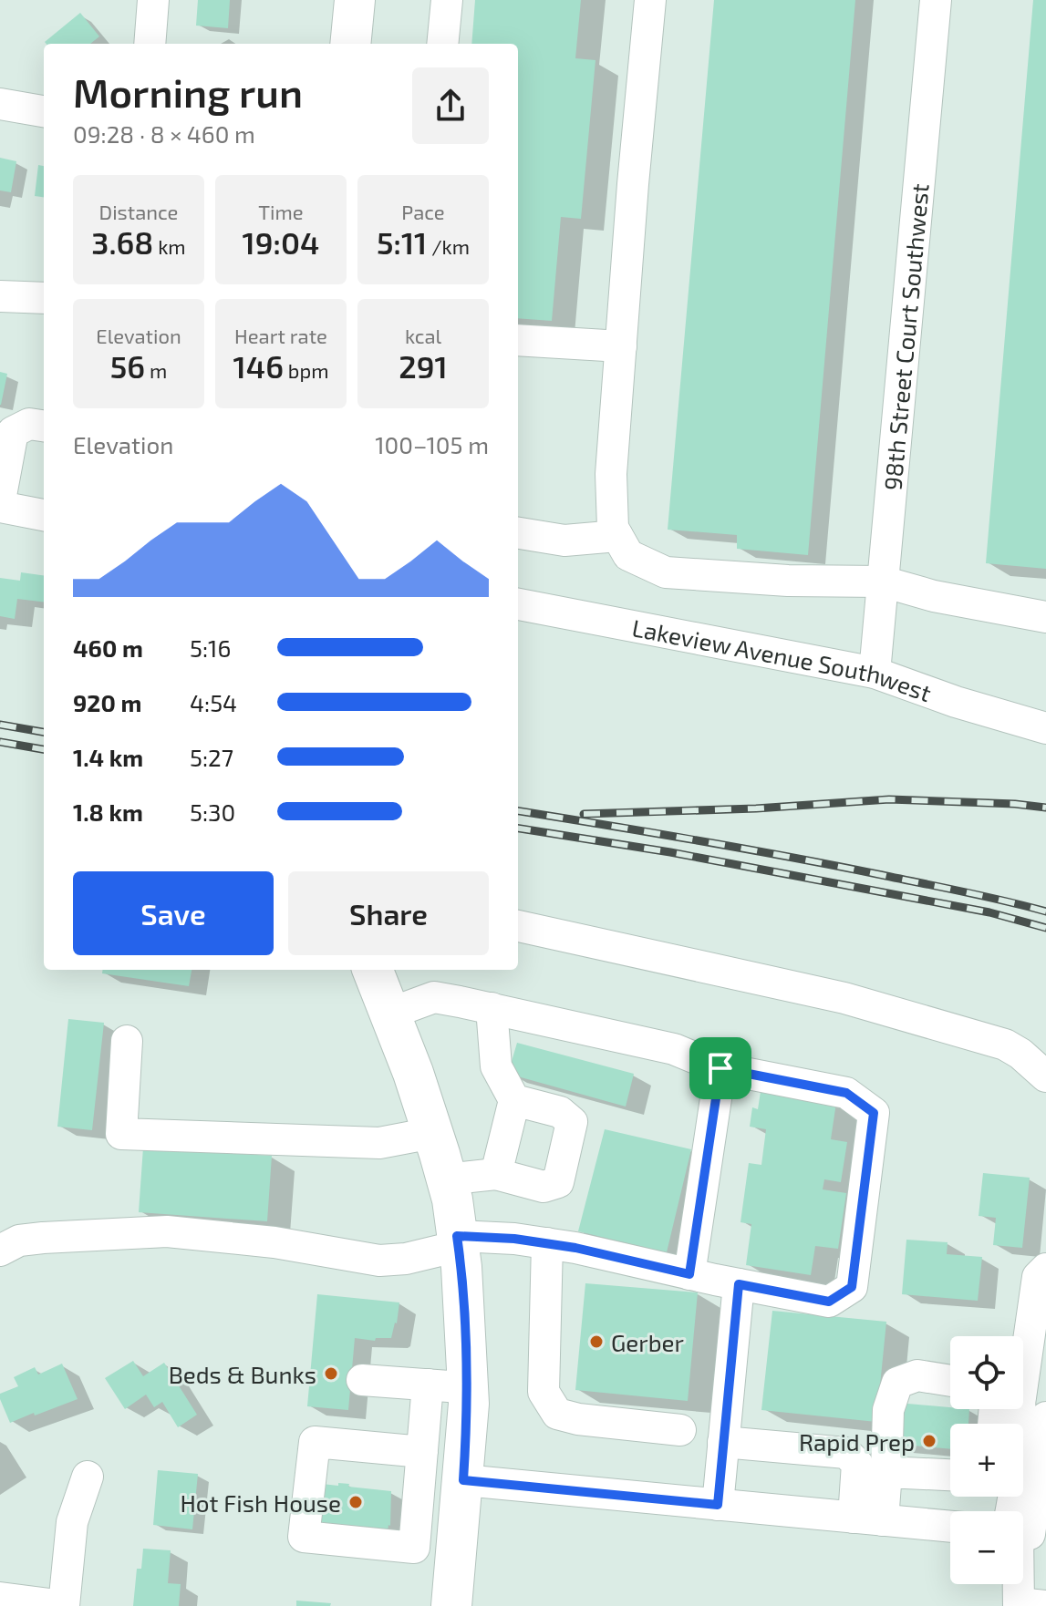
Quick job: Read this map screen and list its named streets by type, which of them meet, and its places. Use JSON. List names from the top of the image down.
{
  "streets": {
    "street": ["98th Street Court Southwest", "Lakeview Avenue Southwest"]
  },
  "crossings": [
    ["98th Street Court Southwest", "Lakeview Avenue Southwest"]
  ],
  "places": [
    "Gerber",
    "Beds & Bunks",
    "Rapid Prep",
    "Hot Fish House"
  ],
  "page": {
    "heading": ["Morning run", "09:28 · 8 × 460 m"],
    "stats": [
      ["Distance", "3.68 km"],
      ["Time", "19:04"],
      ["Pace", "5:11 /km"],
      ["Elevation", "56 m"],
      ["Heart rate", "146 bpm"],
      ["kcal", "291"]
    ],
    "chart": ["Elevation", "100–105 m"],
    "list": [
      {
        "name": "460 m",
        "note": "5:16"
      },
      {
        "name": "920 m",
        "note": "4:54"
      },
      {
        "name": "1.4 km",
        "note": "5:27"
      },
      {
        "name": "1.8 km",
        "note": "5:30"
      }
    ],
    "buttons": ["Save", "Share"],
    "map_buttons": ["+", "−"]
  }
}
